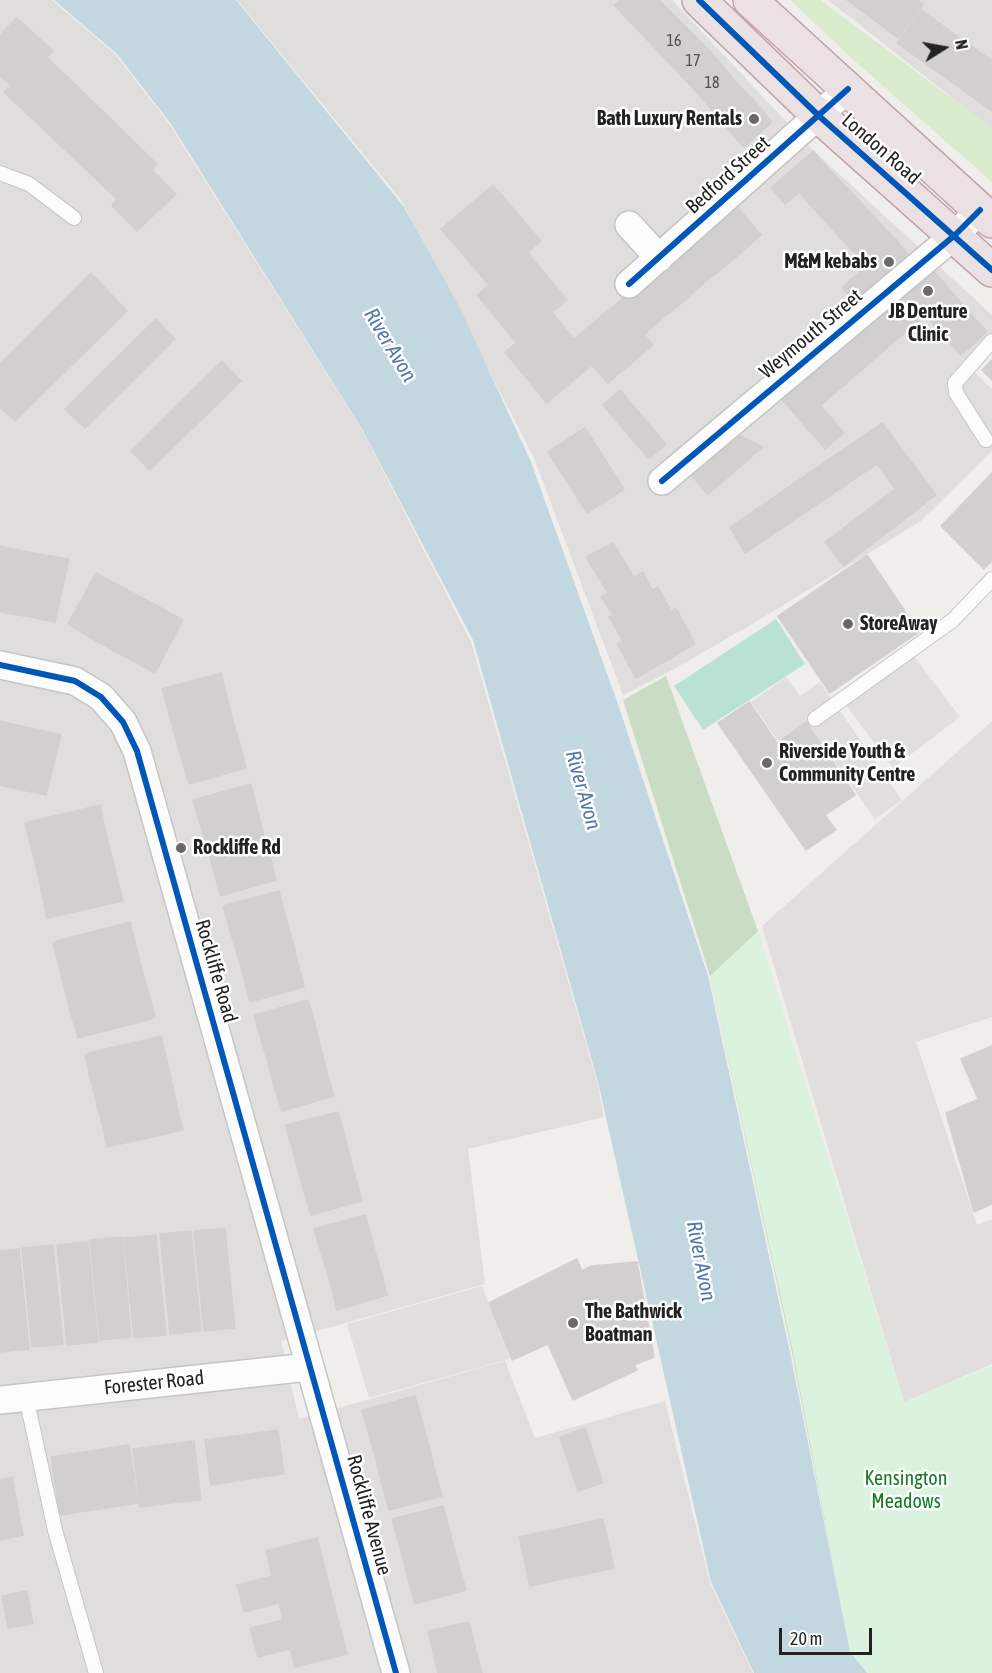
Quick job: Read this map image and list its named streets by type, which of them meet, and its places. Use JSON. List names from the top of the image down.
{
  "streets": {
    "highway": ["London Road"],
    "street": [
      "Bedford Street",
      "Weymouth Street",
      "Rockliffe Road",
      "Forester Road",
      "Rockliffe Avenue"
    ]
  },
  "crossings": [
    ["London Road", "Bedford Street"],
    ["London Road", "Weymouth Street"],
    ["Rockliffe Road", "Forester Road"],
    ["Rockliffe Road", "Rockliffe Avenue"],
    ["Forester Road", "Rockliffe Avenue"]
  ],
  "water": ["River Avon"],
  "parks": ["Kensington Meadows"],
  "places": [
    "Bath Luxury Rentals",
    "M&M kebabs",
    "JB Denture Clinic",
    "StoreAway",
    "Riverside Youth & Community Centre",
    "Rockliffe Rd",
    "The Bathwick Boatman"
  ],
  "house_numbers": ["16", "17", "18"],
  "scale_bar": "20 m",
  "north": "right"
}
